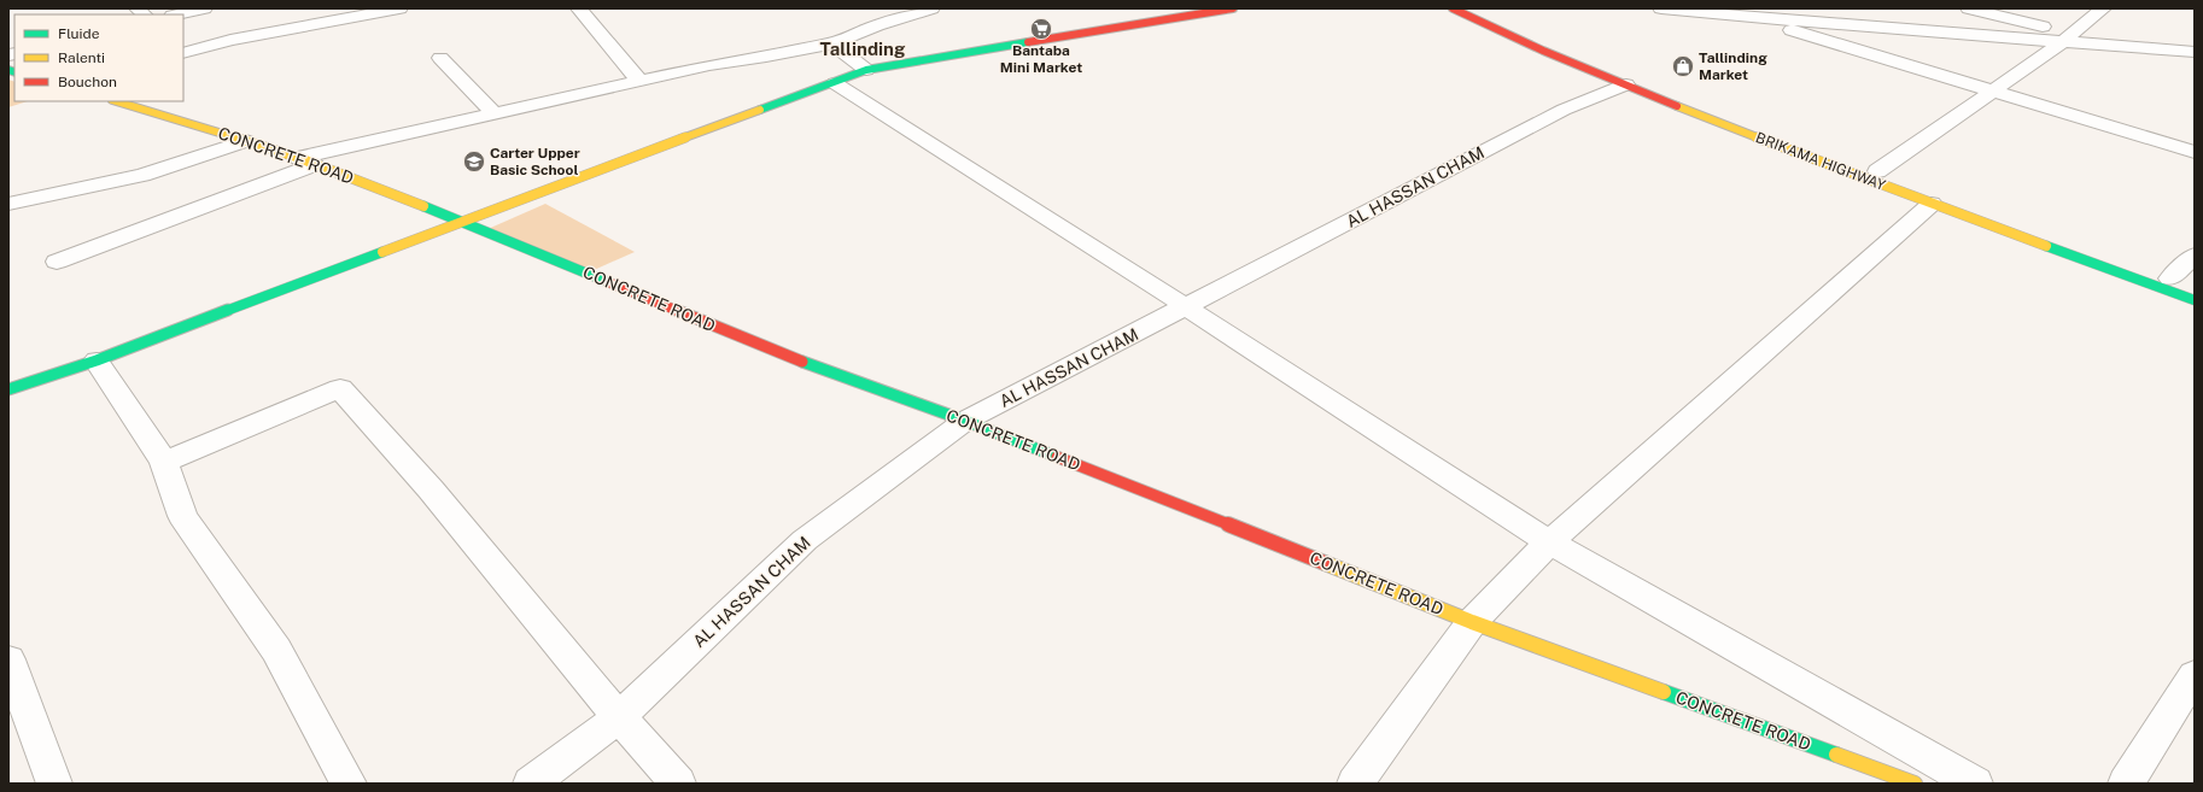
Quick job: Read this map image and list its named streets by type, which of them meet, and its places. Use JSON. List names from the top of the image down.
{
  "streets": {
    "main road": ["CONCRETE ROAD", "BRIKAMA HIGHWAY"],
    "street": ["AL HASSAN CHAM"]
  },
  "crossings": [
    ["CONCRETE ROAD", "AL HASSAN CHAM"],
    ["BRIKAMA HIGHWAY", "AL HASSAN CHAM"]
  ],
  "districts": ["Tallinding"],
  "places": {
    "supermarket": ["Bantaba Mini Market"],
    "shop": ["Tallinding Market"],
    "school or university": ["Carter Upper Basic School"]
  },
  "legend": ["Fluide", "Ralenti", "Bouchon"]
}
